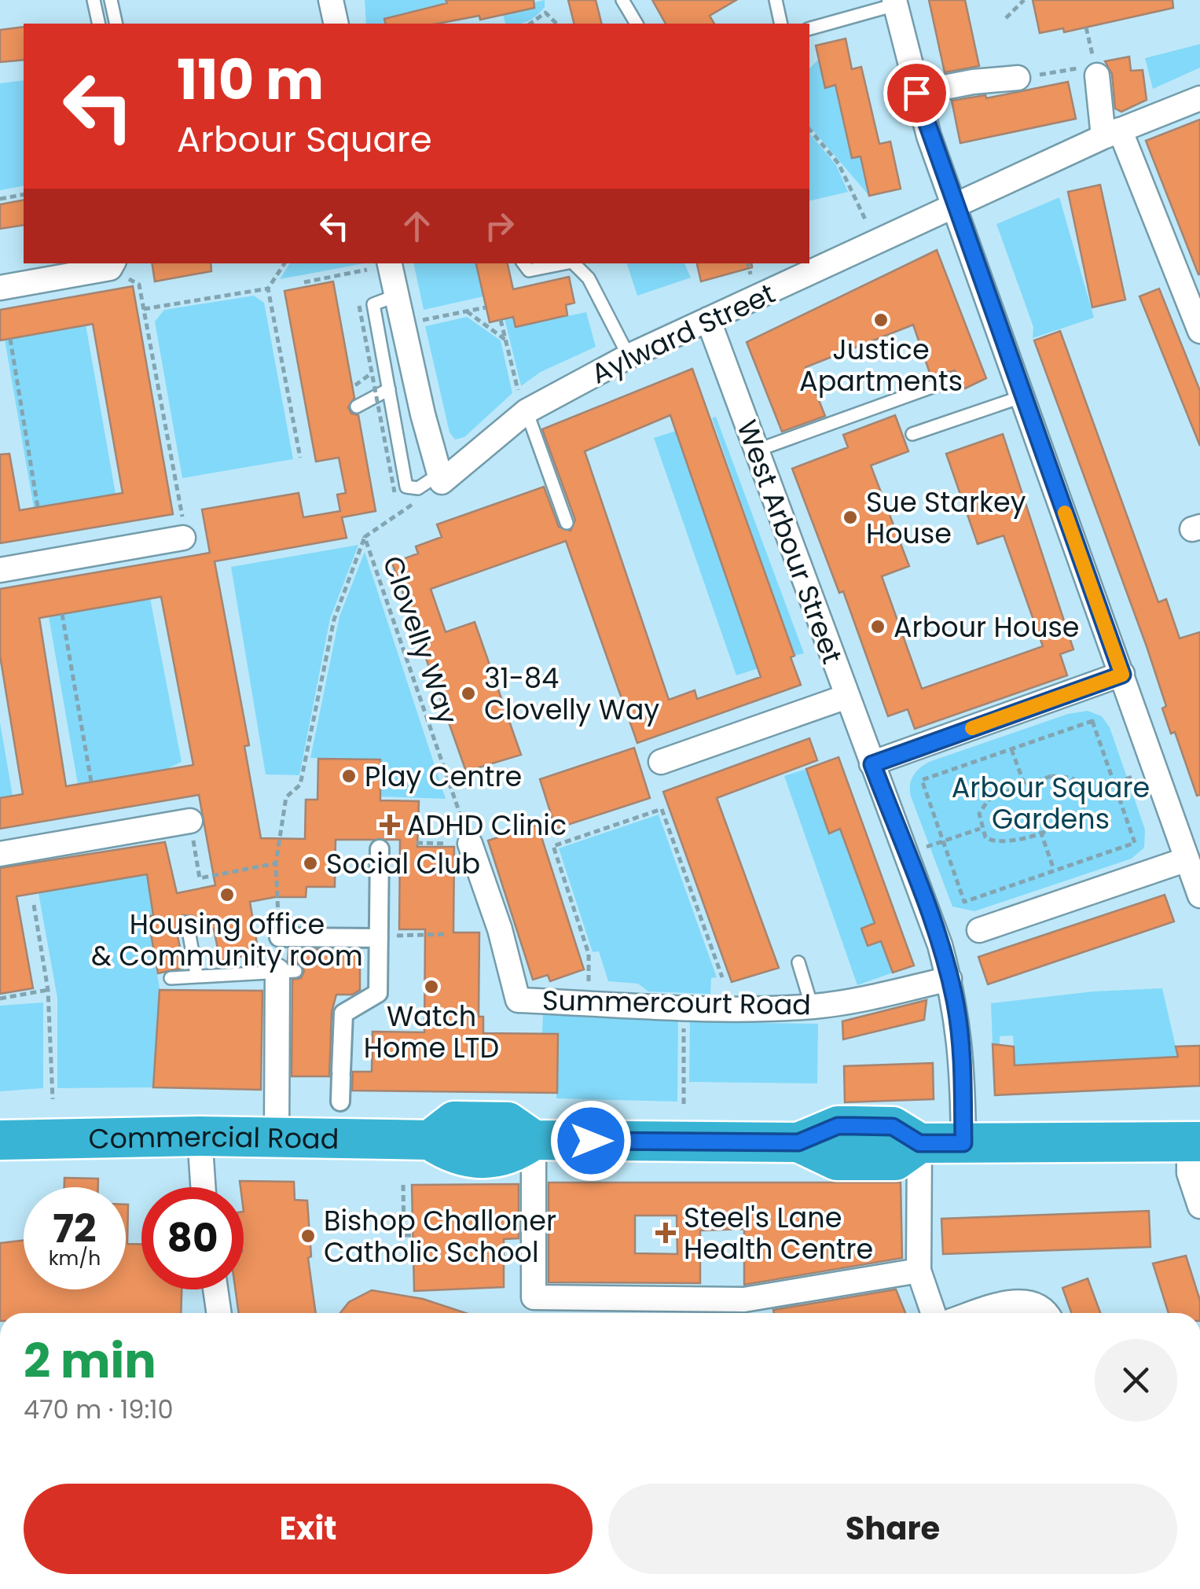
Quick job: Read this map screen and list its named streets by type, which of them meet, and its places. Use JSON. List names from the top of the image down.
{
  "streets": {
    "highway": ["Commercial Road"],
    "street": ["Aylward Street", "West Arbour Street", "Summercourt Road"],
    "path": ["Clovelly Way"]
  },
  "crossings": [
    ["Aylward Street", "West Arbour Street"],
    ["Aylward Street", "Clovelly Way"],
    ["West Arbour Street", "Summercourt Road"],
    ["West Arbour Street", "Commercial Road"],
    ["Clovelly Way", "Summercourt Road"]
  ],
  "parks": ["Arbour Square Gardens"],
  "places": {
    "other": [
      "Justice Apartments",
      "Sue Starkey House",
      "Arbour House",
      "31-84 Clovelly Way",
      "Play Centre",
      "Social Club",
      "Housing office & Community room",
      "Watch Home LTD",
      "Bishop Challoner Catholic School"
    ],
    "health": ["ADHD Clinic", "Steel's Lane Health Centre"]
  },
  "page": {
    "turn": ["110 m", "Arbour Square"],
    "speed": "72 km/h",
    "limit": "80",
    "heading": ["2 min", "470 m · 19:10"],
    "buttons": ["Exit", "Share"]
  }
}
